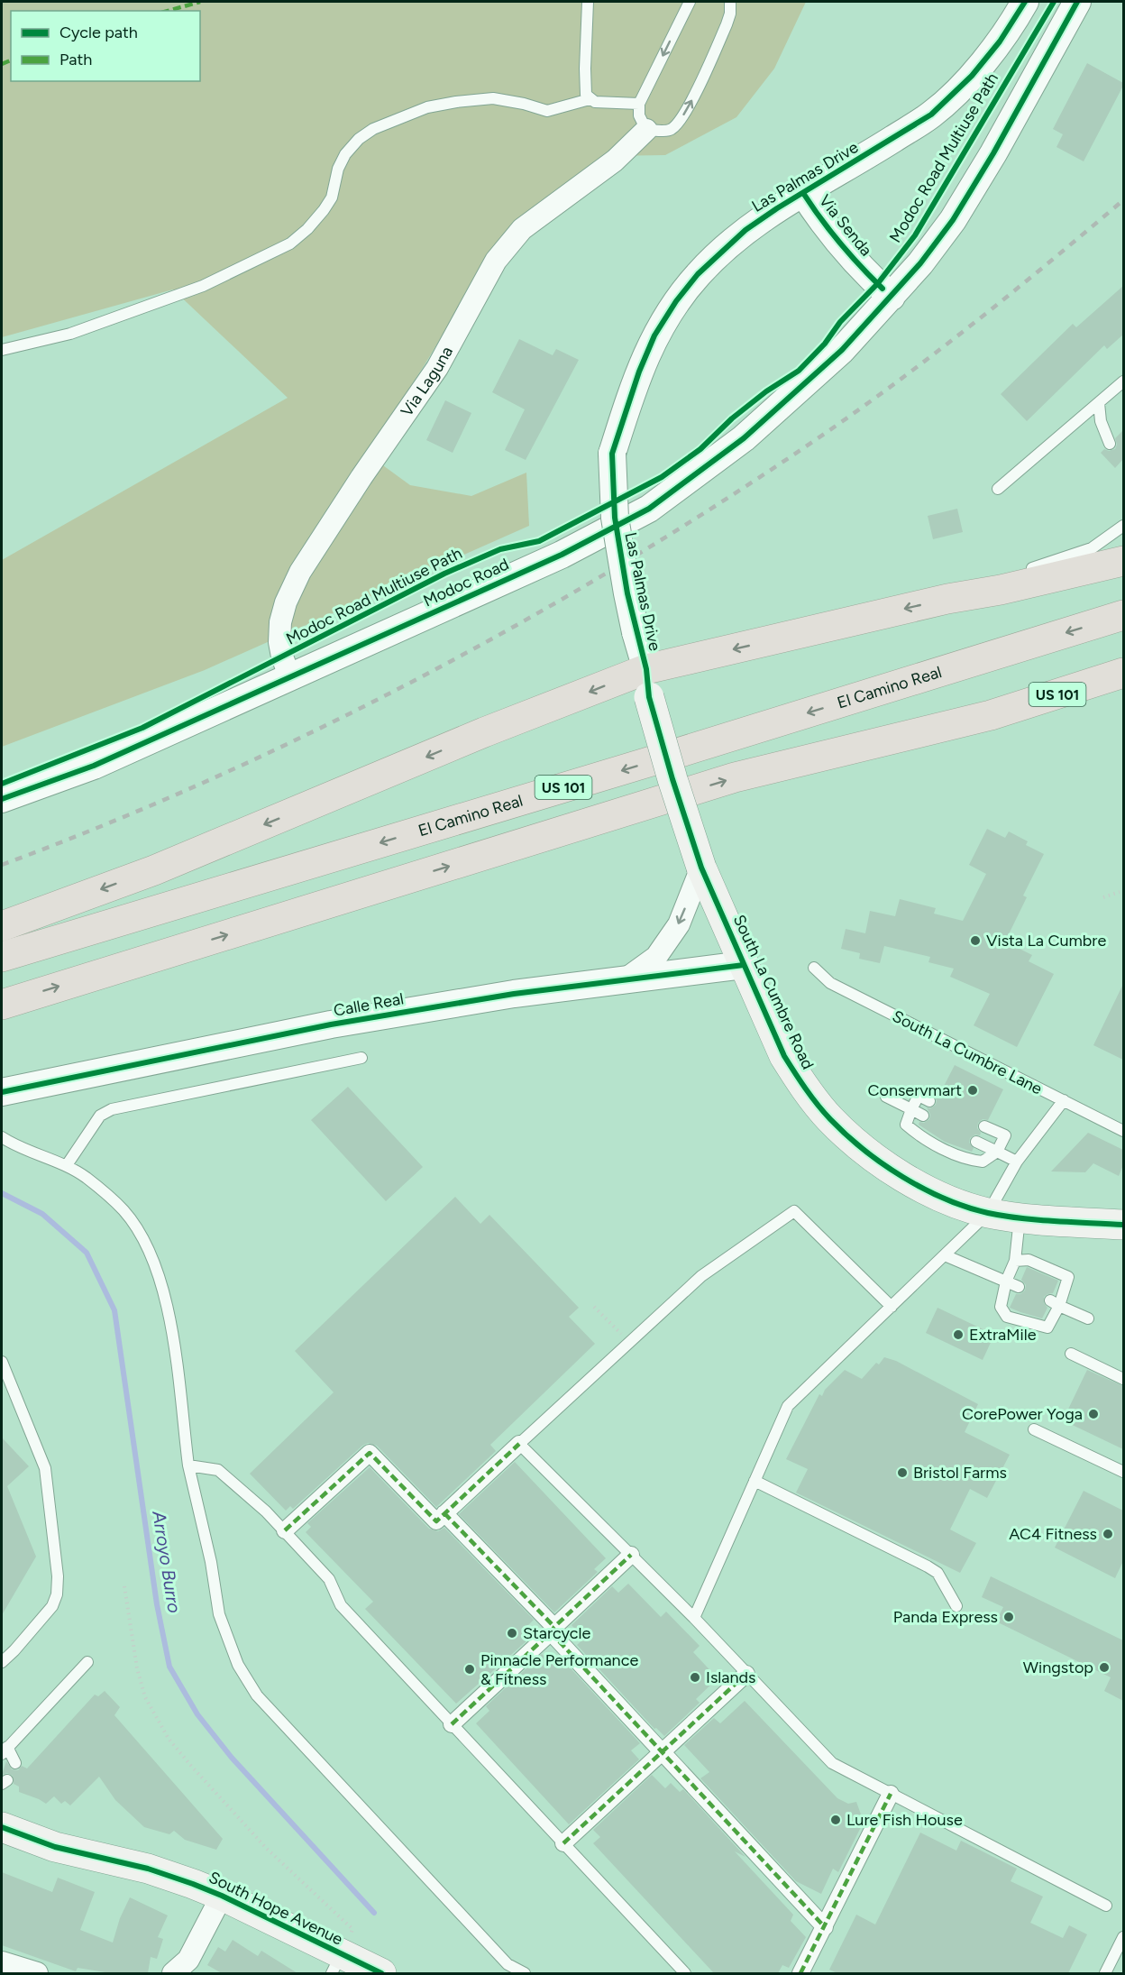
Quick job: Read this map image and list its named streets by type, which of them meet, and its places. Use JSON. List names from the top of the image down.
{
  "streets": {
    "highway": ["El Camino Real", "US 101"],
    "main road": ["Las Palmas Drive", "South La Cumbre Road", "South Hope Avenue"],
    "street": [
      "Via Senda",
      "Via Laguna",
      "Modoc Road",
      "Calle Real"
    ],
    "lane": ["South La Cumbre Lane"],
    "cycle path": ["Modoc Road Multiuse Path"]
  },
  "crossings": [
    ["Las Palmas Drive", "Via Senda"],
    ["Las Palmas Drive", "South La Cumbre Road"],
    ["Via Senda", "Modoc Road"],
    ["Via Laguna", "Modoc Road"],
    ["South La Cumbre Road", "Calle Real"]
  ],
  "water": ["Arroyo Burro"],
  "places": [
    "Vista La Cumbre",
    "Conservmart",
    "ExtraMile",
    "CorePower Yoga",
    "Bristol Farms",
    "AC4 Fitness",
    "Panda Express",
    "Starcycle",
    "Wingstop",
    "Pinnacle Performance & Fitness",
    "Islands",
    "Lure Fish House"
  ],
  "legend": ["Cycle path", "Path"]
}
